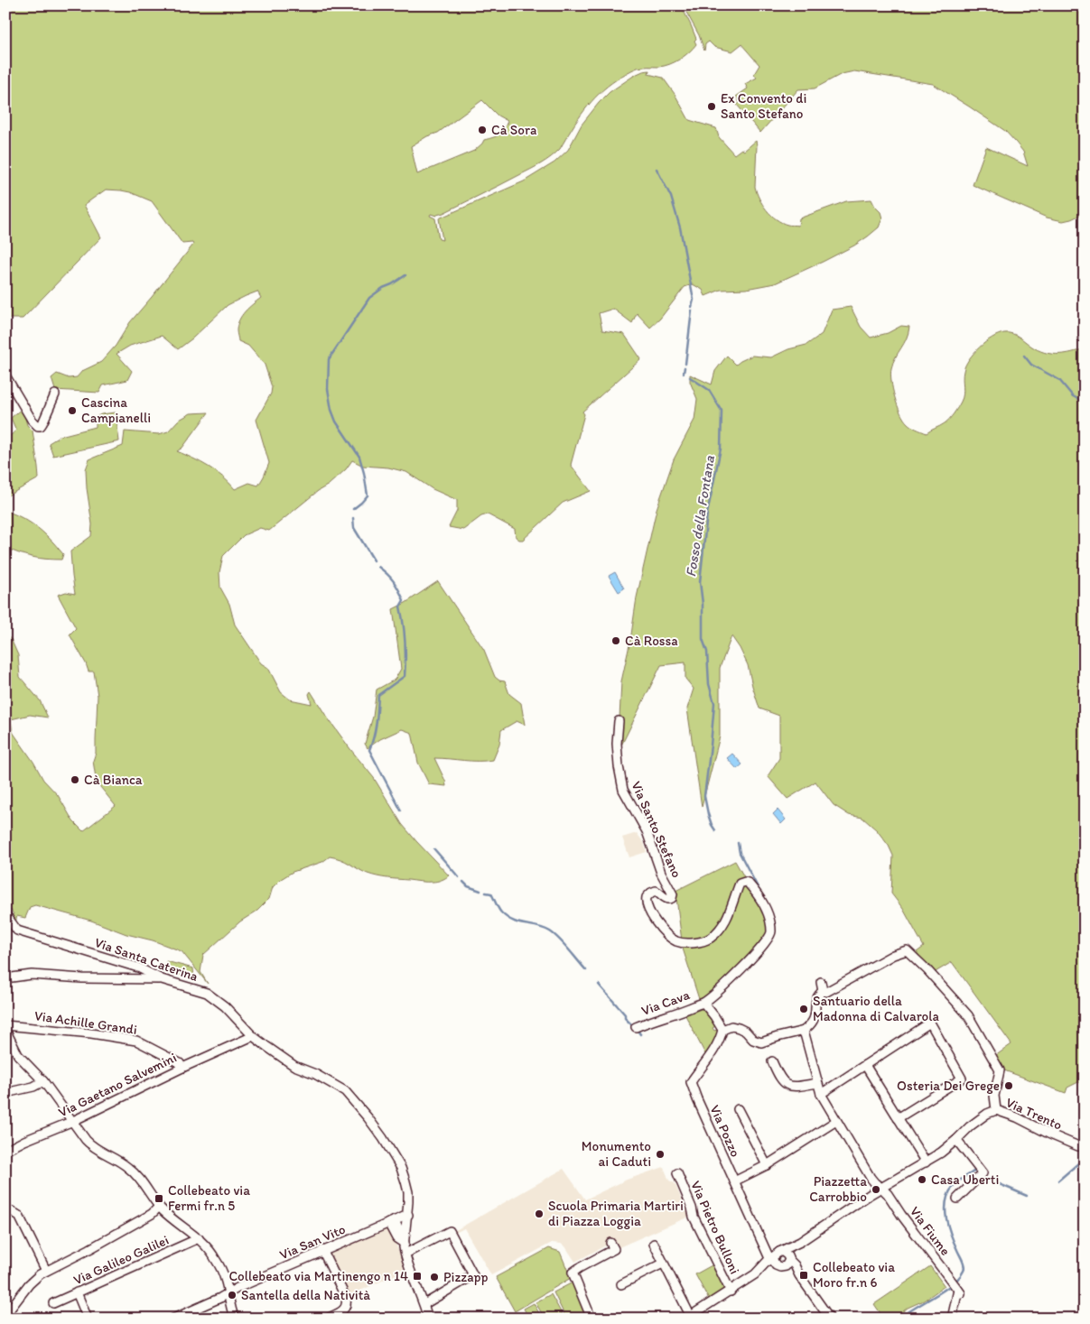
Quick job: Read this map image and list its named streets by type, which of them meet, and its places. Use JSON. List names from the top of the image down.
{
  "streets": {
    "street": [
      "Via Santo Stefano",
      "Via Santa Caterina",
      "Via Cava",
      "Via Achille Grandi",
      "Via Gaetano Salvemini",
      "Via Trento",
      "Via Pozzo",
      "Via Pietro Bulloni",
      "Via Fiume",
      "Via San Vito",
      "Via Galileo Galilei"
    ]
  },
  "crossings": [
    ["Via Santo Stefano", "Via Cava"],
    ["Via Santa Caterina", "Via Gaetano Salvemini"],
    ["Via Santa Caterina", "Via San Vito"],
    ["Via Achille Grandi", "Via Gaetano Salvemini"],
    ["Via Trento", "Via Fiume"]
  ],
  "water": ["Fosso della Fontana"],
  "places": {
    "other": [
      "Ex Convento di Santo Stefano",
      "Cà Sora",
      "Cascina Campianelli",
      "Cà Rossa",
      "Cà Bianca",
      "Santuario della Madonna di Calvarola",
      "Osteria Dei Grege",
      "Monumento ai Caduti",
      "Casa Uberti",
      "Piazzetta Carrobbio",
      "Scuola Primaria Martiri di Piazza Loggia",
      "Pizzapp",
      "Santella della Natività"
    ],
    "transit": ["Collebeato via Fermi fr.n 5", "Collebeato via Moro fr.n 6", "Collebeato via Martinengo n 14"]
  }
}
